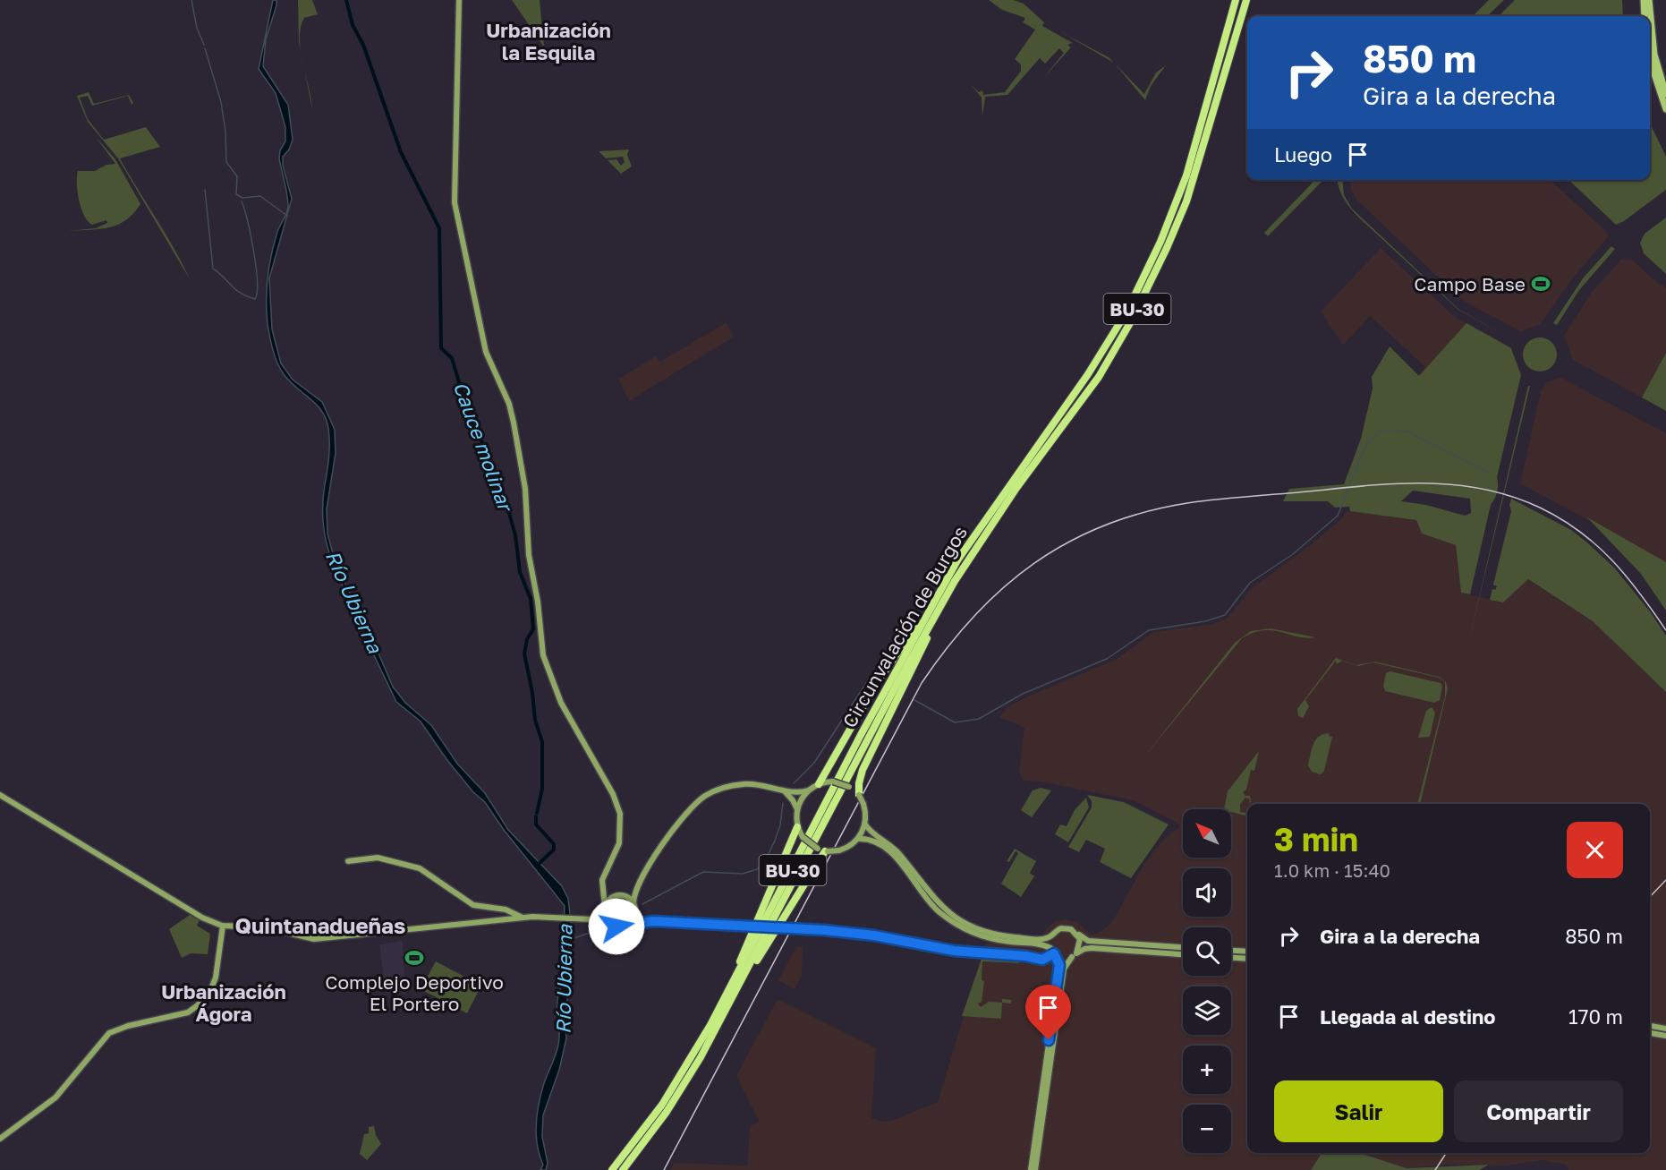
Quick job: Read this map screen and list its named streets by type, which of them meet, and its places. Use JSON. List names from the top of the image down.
{
  "streets": {
    "highway": ["BU-30", "Circunvalación de Burgos"]
  },
  "districts": ["Urbanización la Esquila", "Quintanadueñas", "Urbanización Ágora"],
  "water": ["Cauce molinar", "Río Ubierna"],
  "places": {
    "sports": ["Campo Base", "Complejo Deportivo El Portero"]
  },
  "north": "top left",
  "page": {
    "turn": ["850 m", "Gira a la derecha"],
    "then": "Luego",
    "heading": ["3 min", "1.0 km · 15:40"],
    "map_buttons": ["+", "−"],
    "list": [
      {
        "name": "Gira a la derecha",
        "value": "850 m"
      },
      {
        "name": "Llegada al destino",
        "value": "170 m"
      }
    ],
    "buttons": ["Salir", "Compartir"]
  }
}
